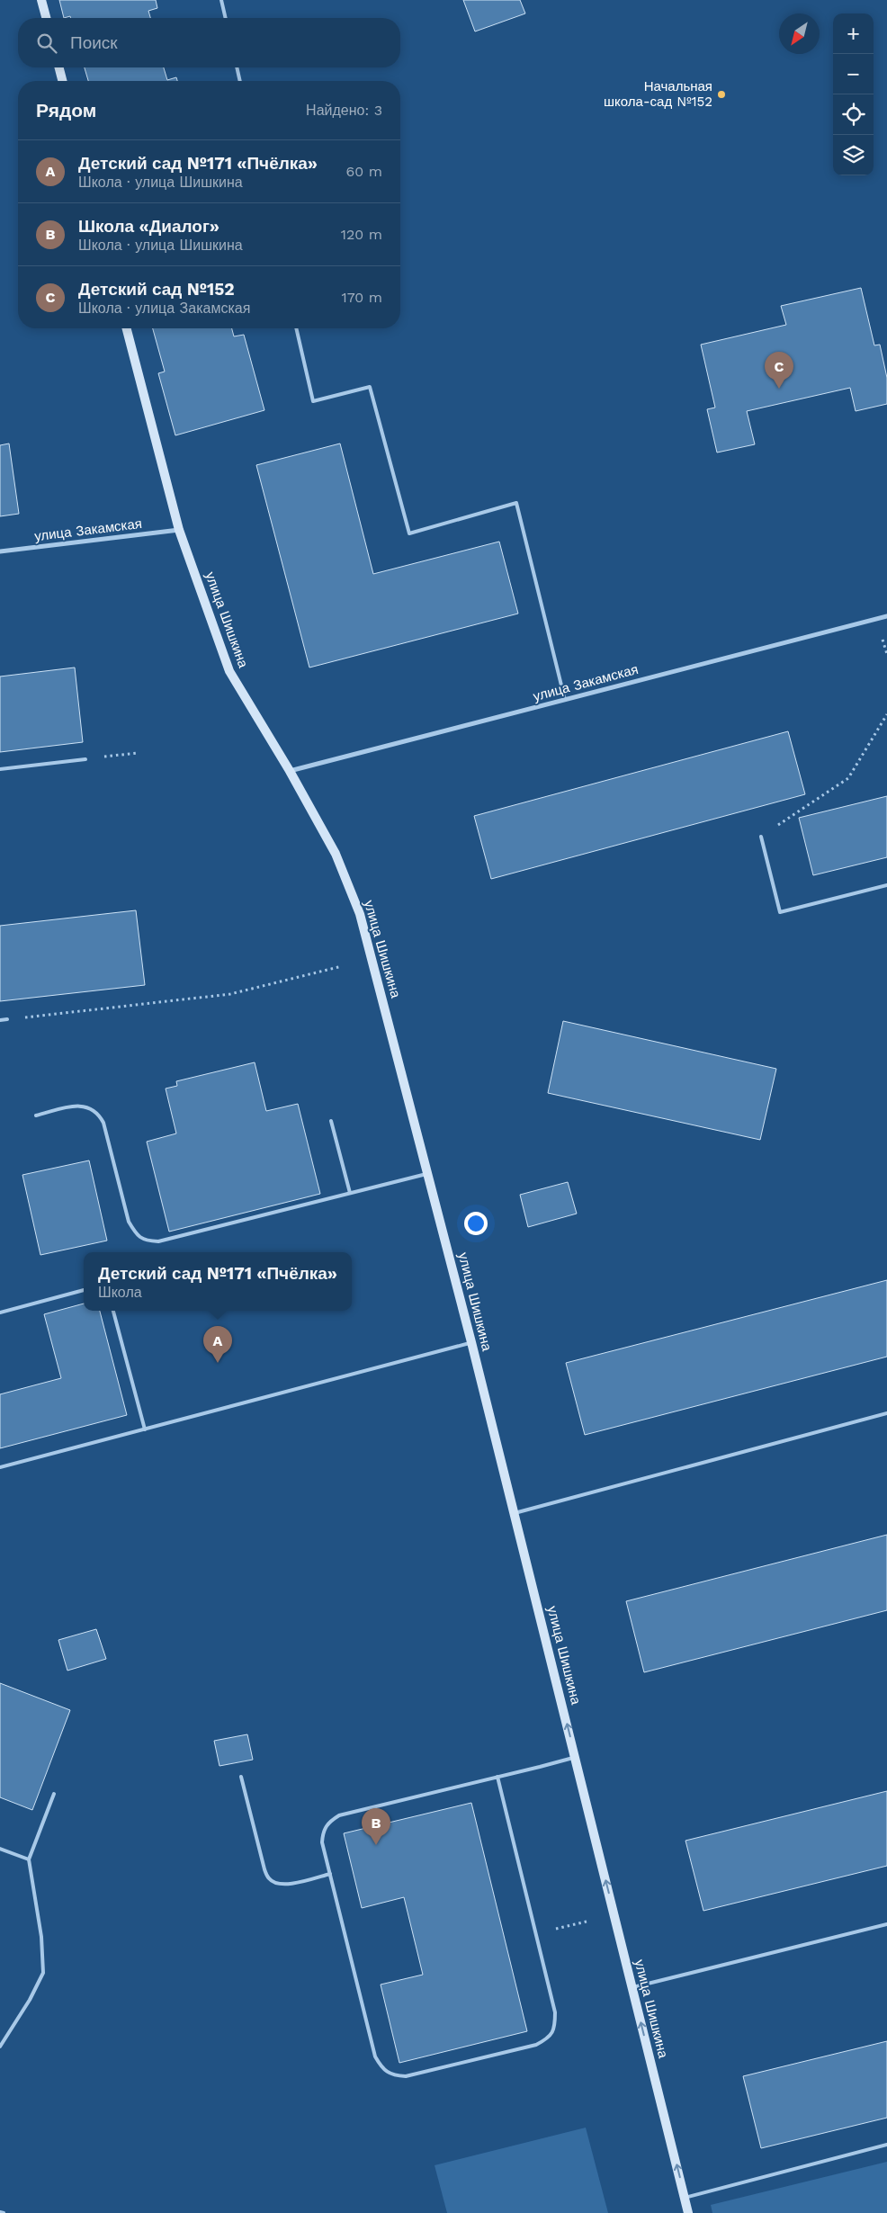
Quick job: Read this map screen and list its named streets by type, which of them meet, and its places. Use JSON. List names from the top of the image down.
{
  "streets": {
    "street": ["улица Закамская", "улица Шишкина"]
  },
  "crossings": [
    ["улица Закамская", "улица Шишкина"]
  ],
  "one_way": ["улица Шишкина"],
  "places": ["Начальная школа-сад №152"],
  "north": "bottom left",
  "page": {
    "map_buttons": ["+", "−"],
    "search": "Поиск",
    "heading": ["Рядом", "Найдено: 3"],
    "list": [
      {
        "mark": "A",
        "name": "Детский сад №171 «Пчёлка»",
        "note": "Школа · улица Шишкина",
        "value": "60 m"
      },
      {
        "mark": "B",
        "name": "Школа «Диалог»",
        "note": "Школа · улица Шишкина",
        "value": "120 m"
      },
      {
        "mark": "C",
        "name": "Детский сад №152",
        "note": "Школа · улица Закамская",
        "value": "170 m"
      }
    ],
    "pins": ["C", "A", "B"],
    "popup": ["Детский сад №171 «Пчёлка»", "Школа"]
  }
}
